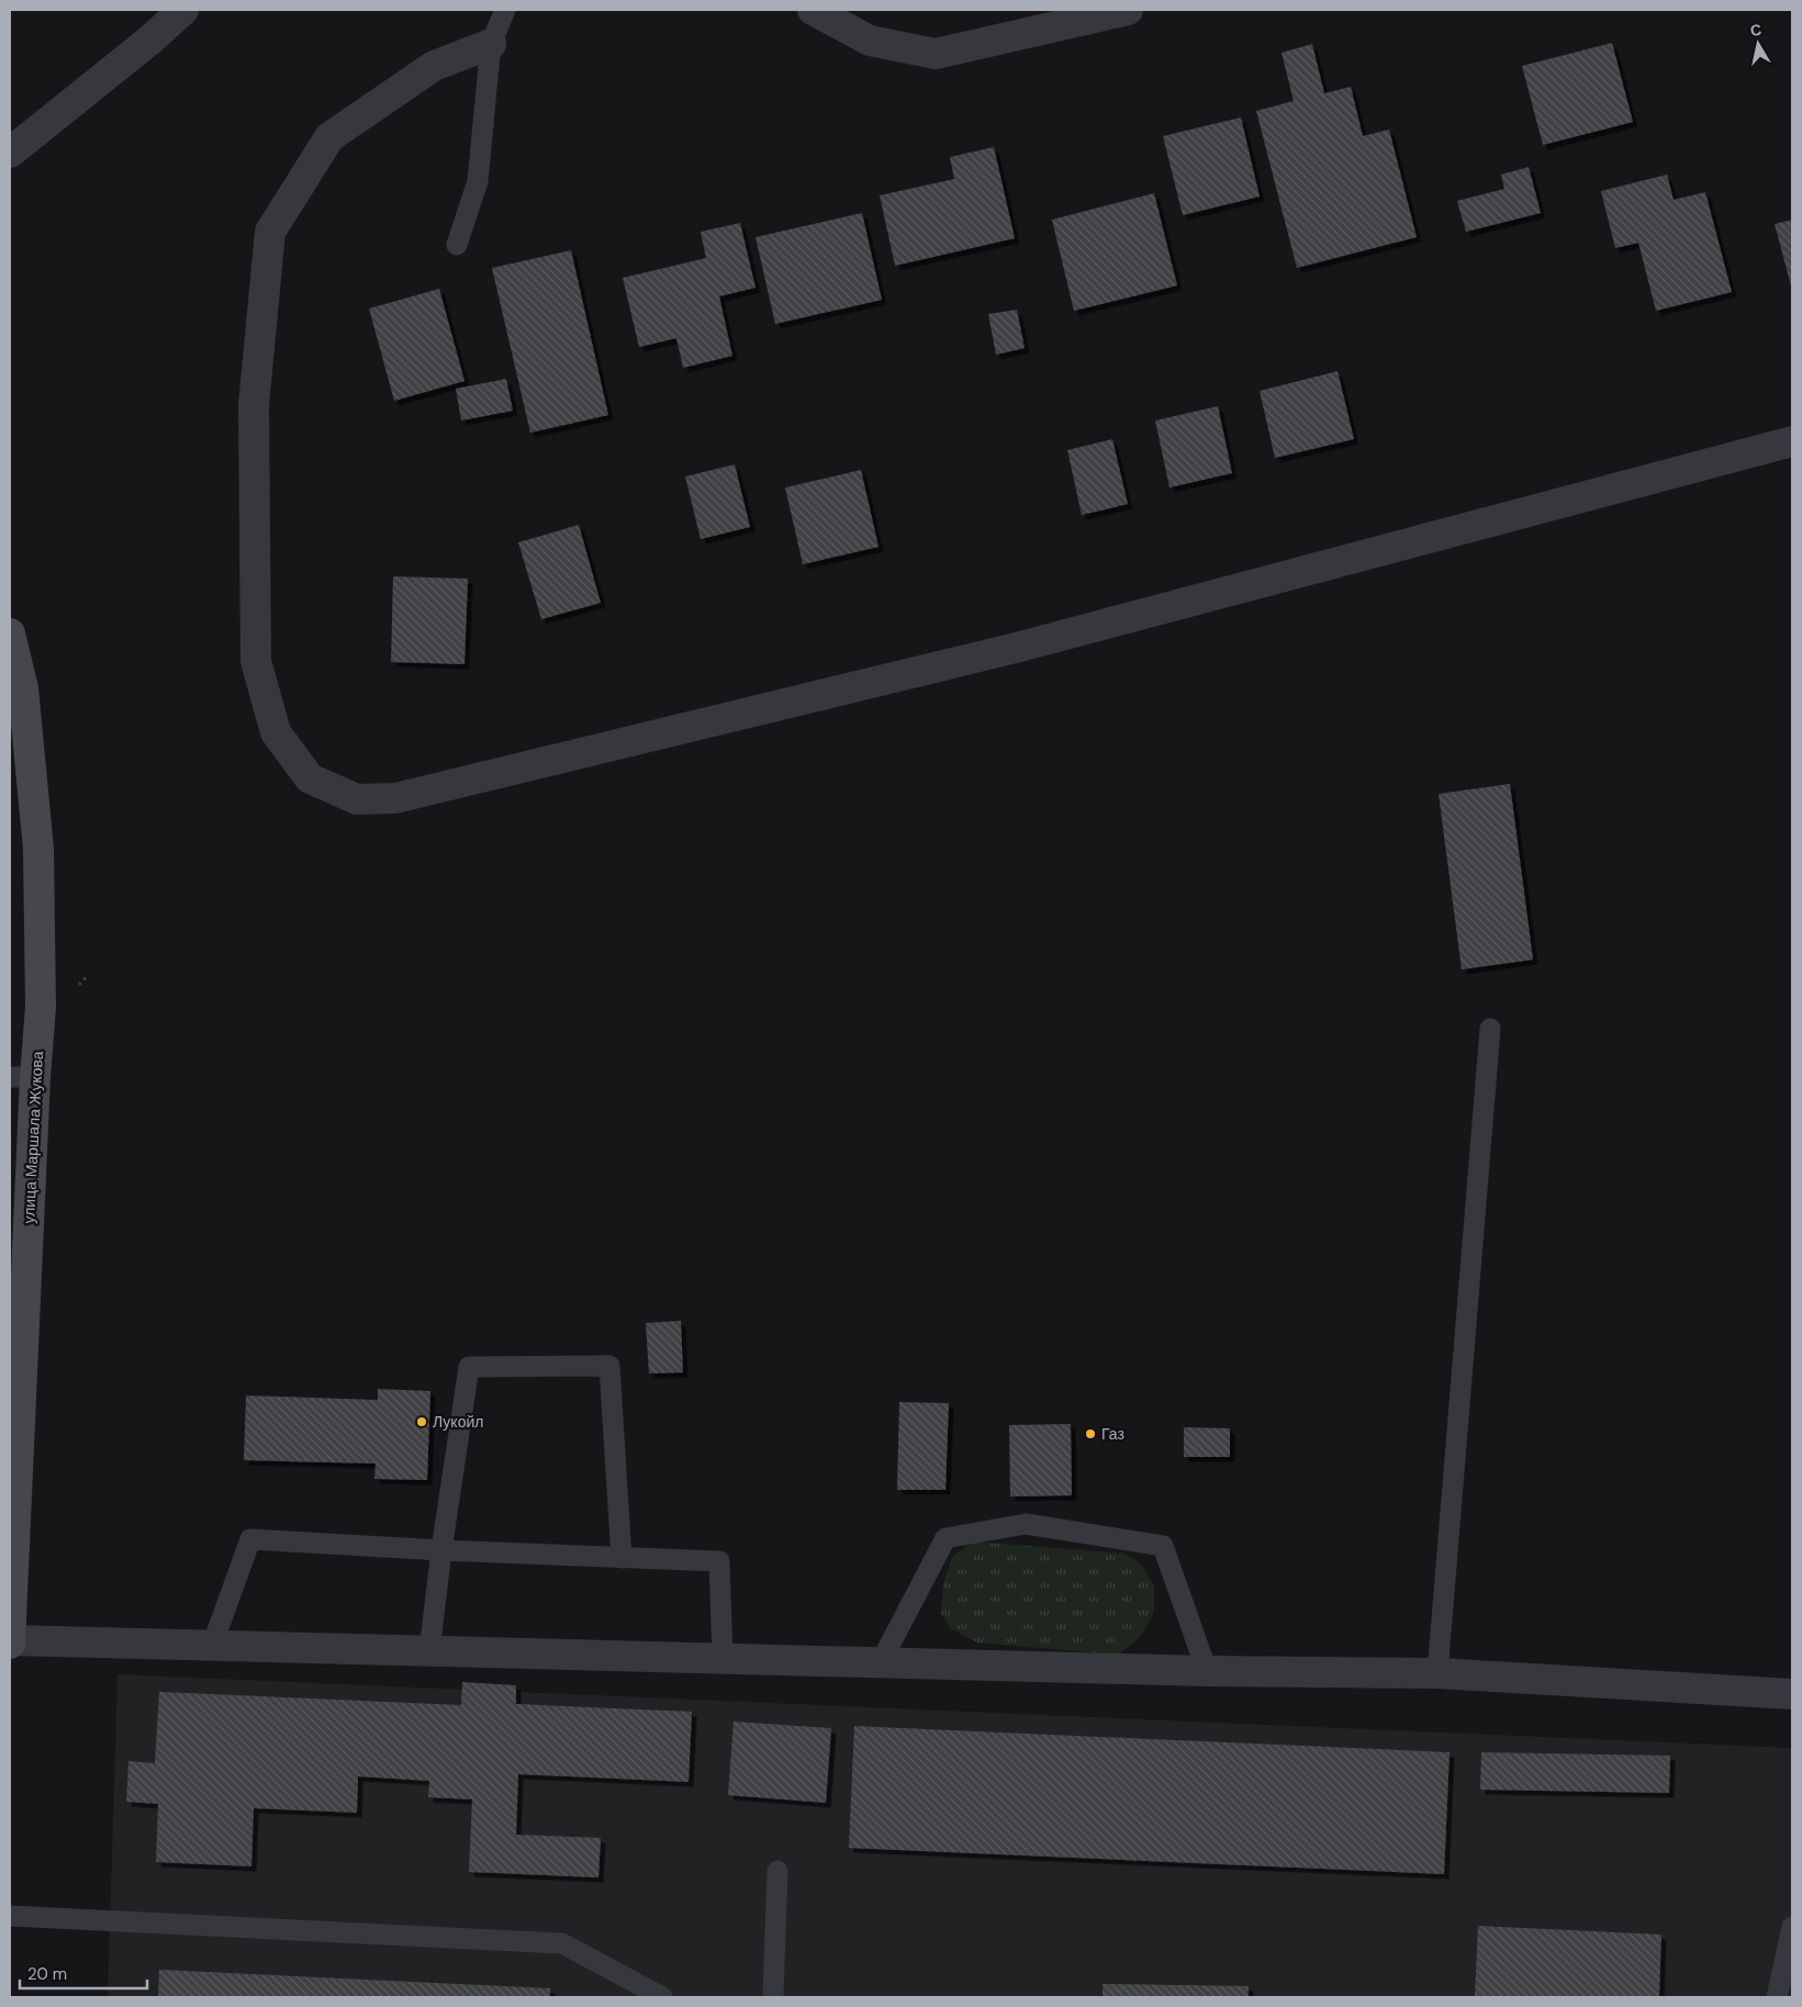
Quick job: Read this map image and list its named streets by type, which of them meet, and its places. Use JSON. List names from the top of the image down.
{
  "streets": {
    "main road": ["улица Маршала Жукова"]
  },
  "places": ["Лукойл", "Газ"],
  "scale_bar": "20 m",
  "north": "top"
}
